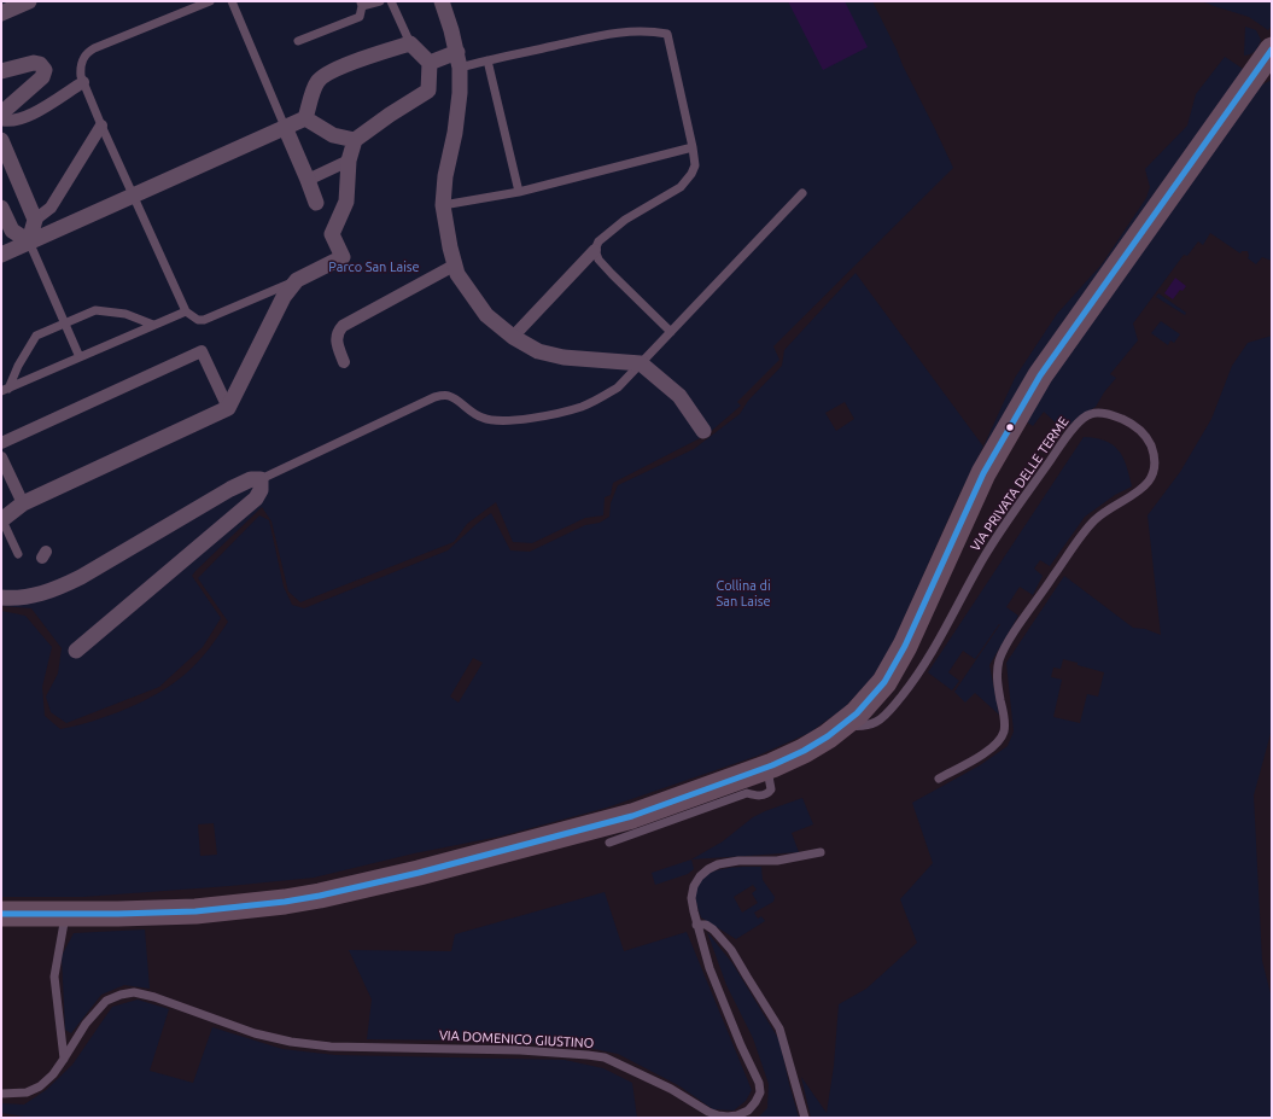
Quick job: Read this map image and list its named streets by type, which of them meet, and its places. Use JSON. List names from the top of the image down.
{
  "streets": {
    "lane": ["VIA PRIVATA DELLE TERME", "VIA DOMENICO GIUSTINO"]
  },
  "parks": ["Parco San Laise", "Collina di San Laise"]
}
